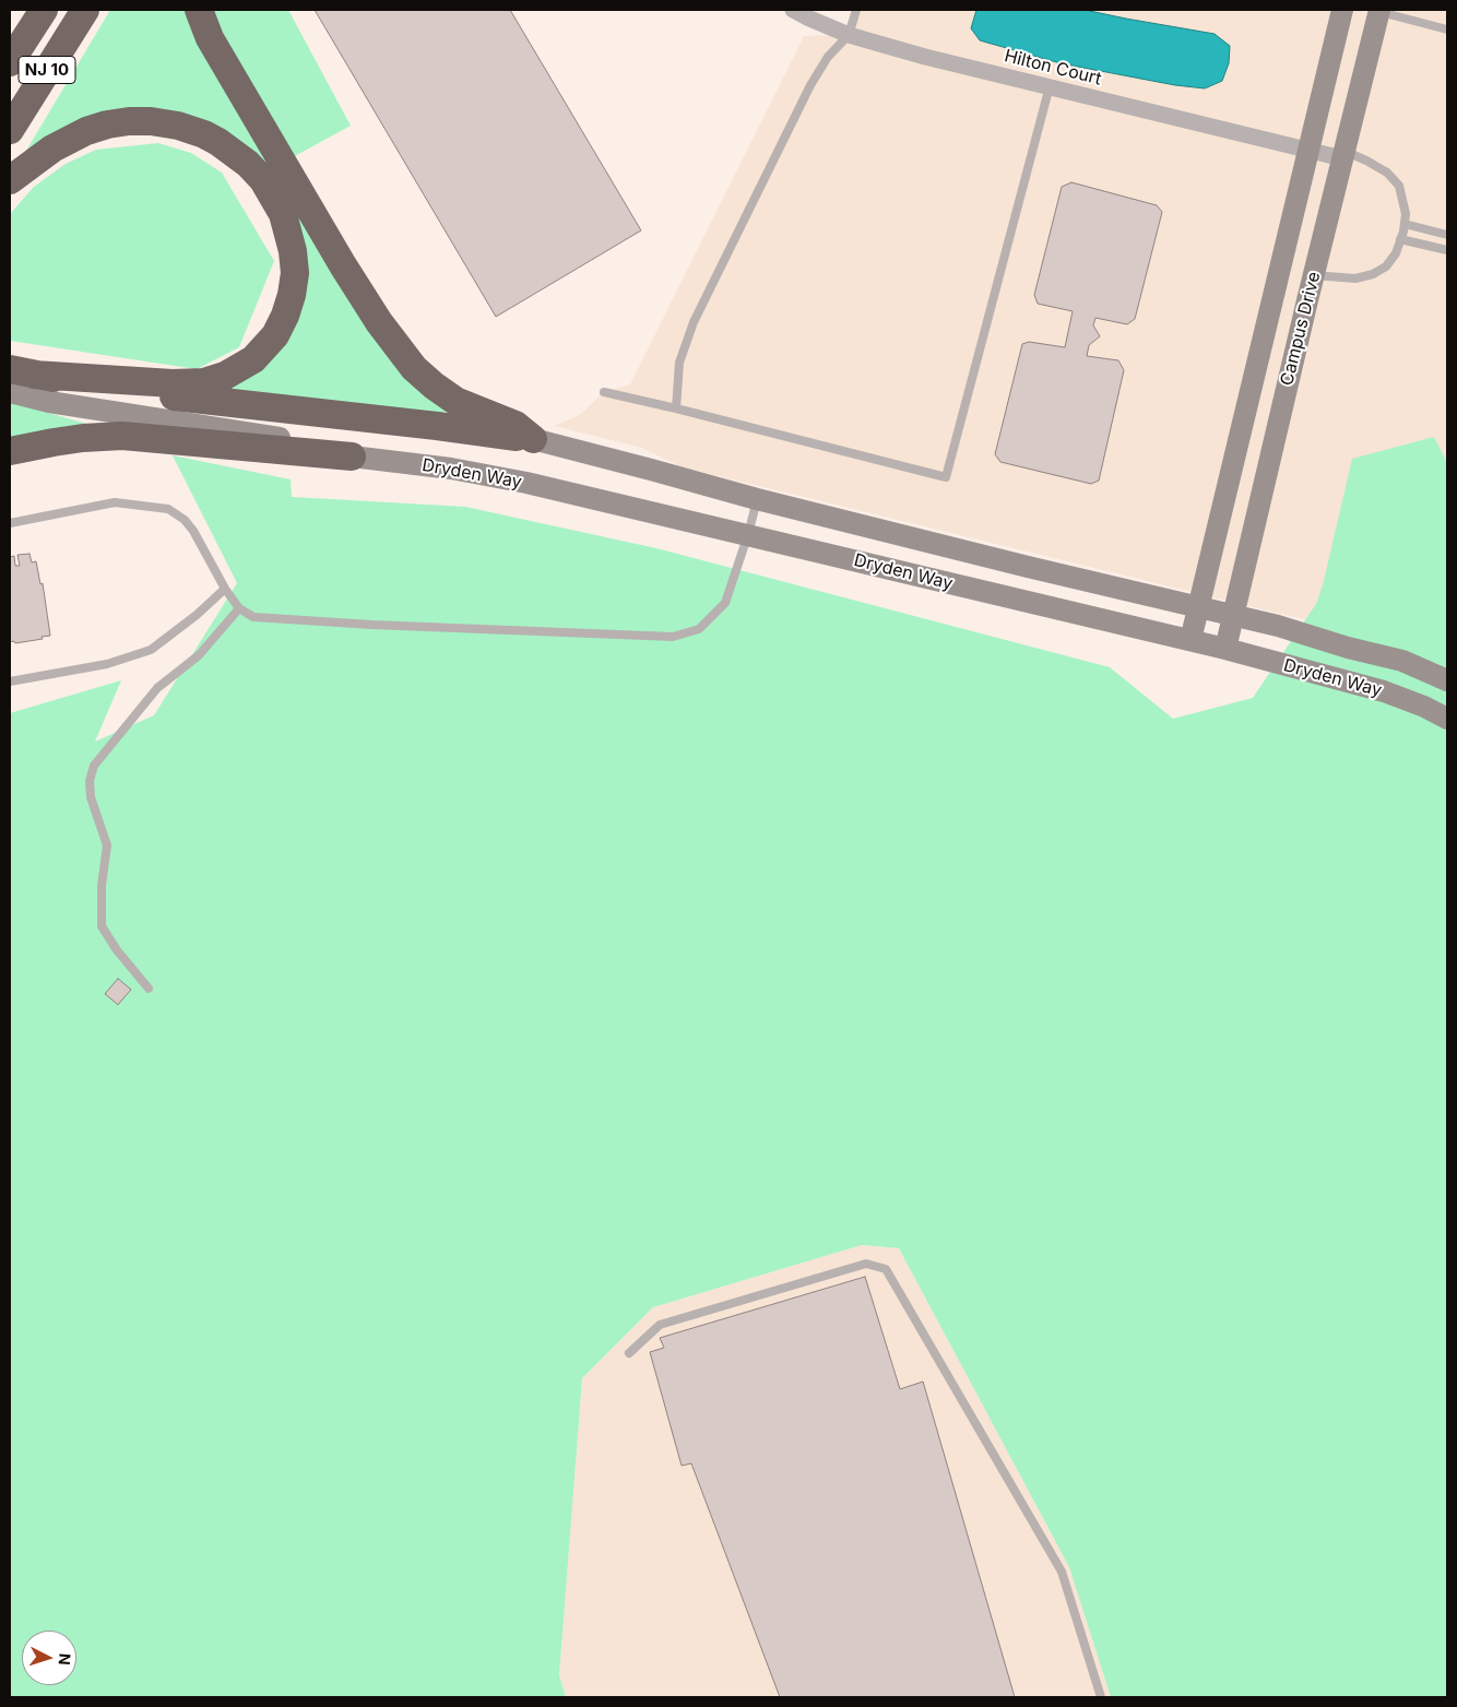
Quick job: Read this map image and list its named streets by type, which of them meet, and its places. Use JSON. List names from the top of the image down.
{
  "streets": {
    "highway": ["NJ 10"],
    "street": ["Hilton Court", "Campus Drive", "Dryden Way"]
  },
  "crossings": [
    ["Hilton Court", "Campus Drive"],
    ["Campus Drive", "Dryden Way"]
  ],
  "north": "right"
}
